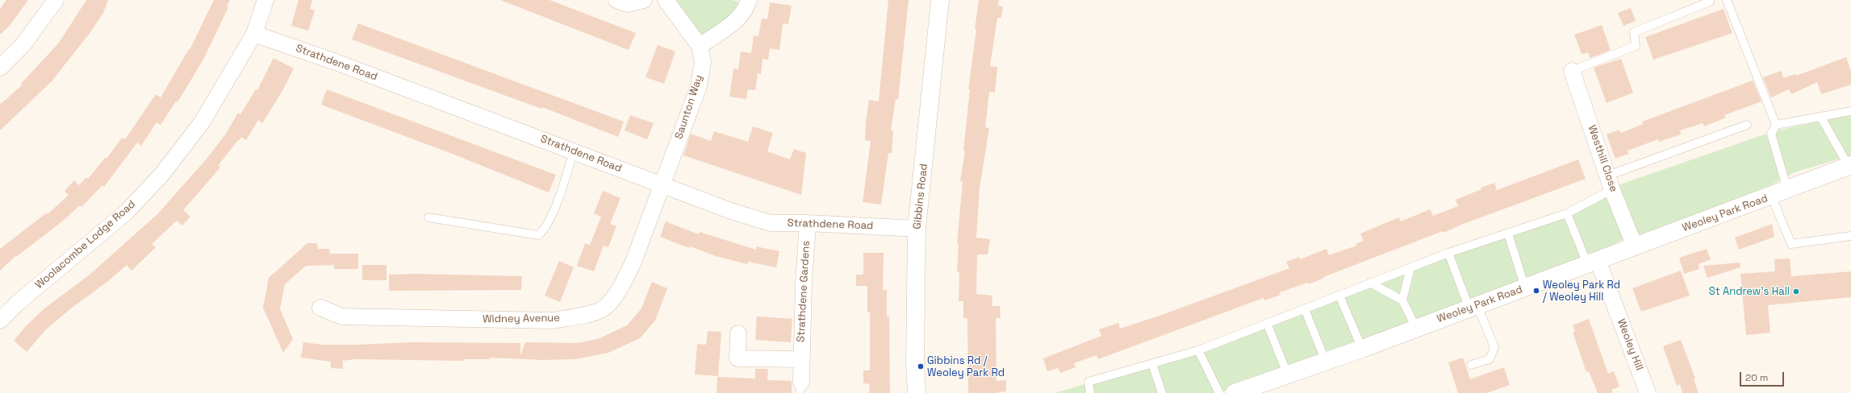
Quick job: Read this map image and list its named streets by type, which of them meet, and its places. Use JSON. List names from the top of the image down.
{
  "streets": {
    "street": [
      "Strathdene Road",
      "Saunton Way",
      "Westhill Close",
      "Gibbins Road",
      "Weoley Park Road",
      "Woolacombe Lodge Road",
      "Strathdene Gardens",
      "Widney Avenue",
      "Weoley Hill"
    ]
  },
  "crossings": [
    ["Strathdene Road", "Saunton Way"],
    ["Strathdene Road", "Gibbins Road"],
    ["Strathdene Road", "Woolacombe Lodge Road"],
    ["Strathdene Road", "Strathdene Gardens"],
    ["Strathdene Road", "Widney Avenue"],
    ["Saunton Way", "Widney Avenue"],
    ["Westhill Close", "Weoley Park Road"],
    ["Weoley Park Road", "Weoley Hill"]
  ],
  "places": ["Weoley Park Rd / Weoley Hill", "St Andrew's Hall", "Gibbins Rd / Weoley Park Rd"],
  "scale_bar": "20 m"
}
